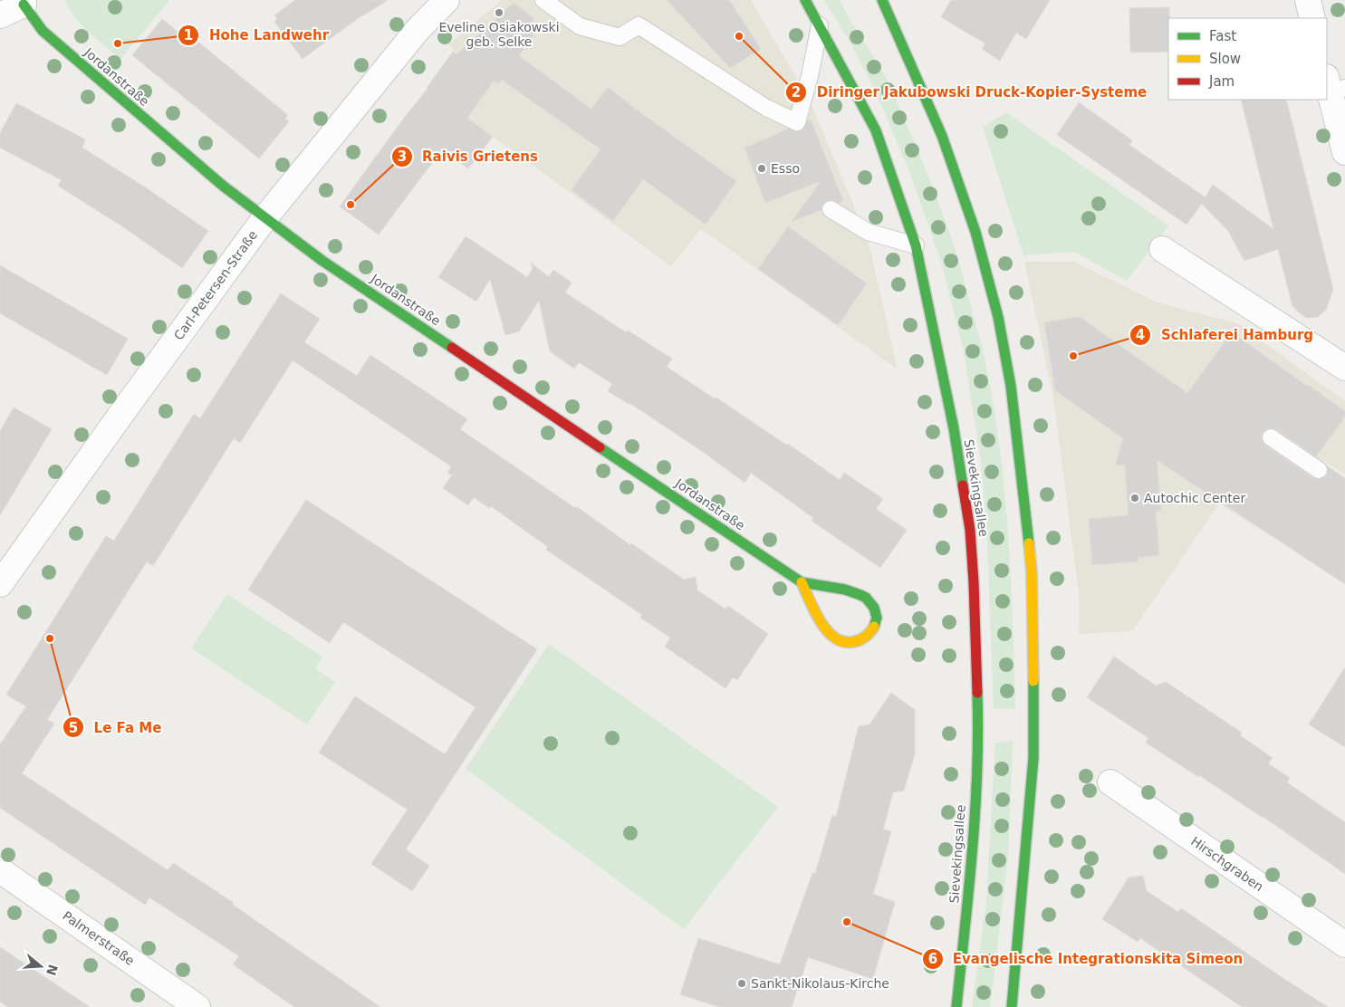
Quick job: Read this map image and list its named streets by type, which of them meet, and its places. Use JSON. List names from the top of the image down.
{
  "streets": {
    "main road": ["Jordanstraße", "Sievekingsallee"],
    "street": ["Carl-Petersen-Straße", "Hirschgraben", "Palmerstraße"]
  },
  "crossings": [
    ["Jordanstraße", "Carl-Petersen-Straße"]
  ],
  "places": [
    "Eveline Osiakowski geb. Selke",
    "Diringer Jakubowski Druck-Kopier-Systeme",
    "Hohe Landwehr",
    "Esso",
    "Raivis Grietens",
    "Schlaferei Hamburg",
    "Autochic Center",
    "Le Fa Me",
    "Evangelische Integrationskita Simeon",
    "Sankt-Nikolaus-Kirche"
  ],
  "legend": ["Fast", "Slow", "Jam"],
  "north": "right"
}
